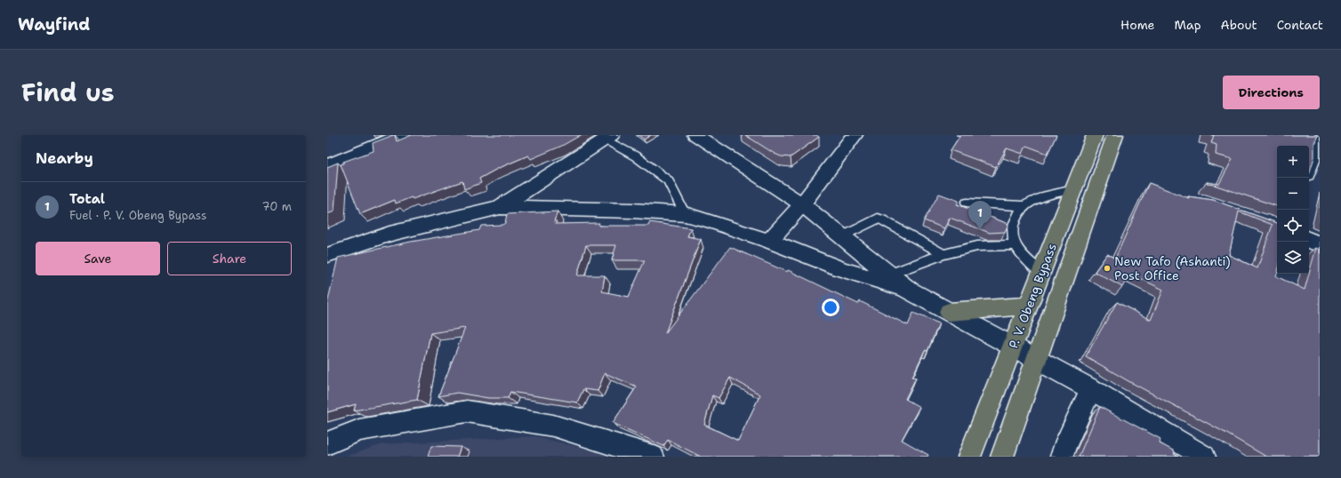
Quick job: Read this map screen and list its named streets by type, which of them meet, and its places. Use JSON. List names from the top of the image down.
{
  "streets": {
    "highway": ["P. V. Obeng Bypass"]
  },
  "places": ["New Tafo (Ashanti) Post Office"],
  "page": {
    "header": "Wayfind",
    "nav": [
      "Home",
      "Map",
      "About",
      "Contact"
    ],
    "title": "Find us",
    "buttons": [
      "Directions",
      ["Save", "Share"]
    ],
    "heading": "Nearby",
    "map_buttons": ["+", "−"],
    "list": [
      {
        "mark": "1",
        "name": "Total",
        "note": "Fuel · P. V. Obeng Bypass",
        "value": "70 m"
      }
    ],
    "pins": "1"
  }
}
